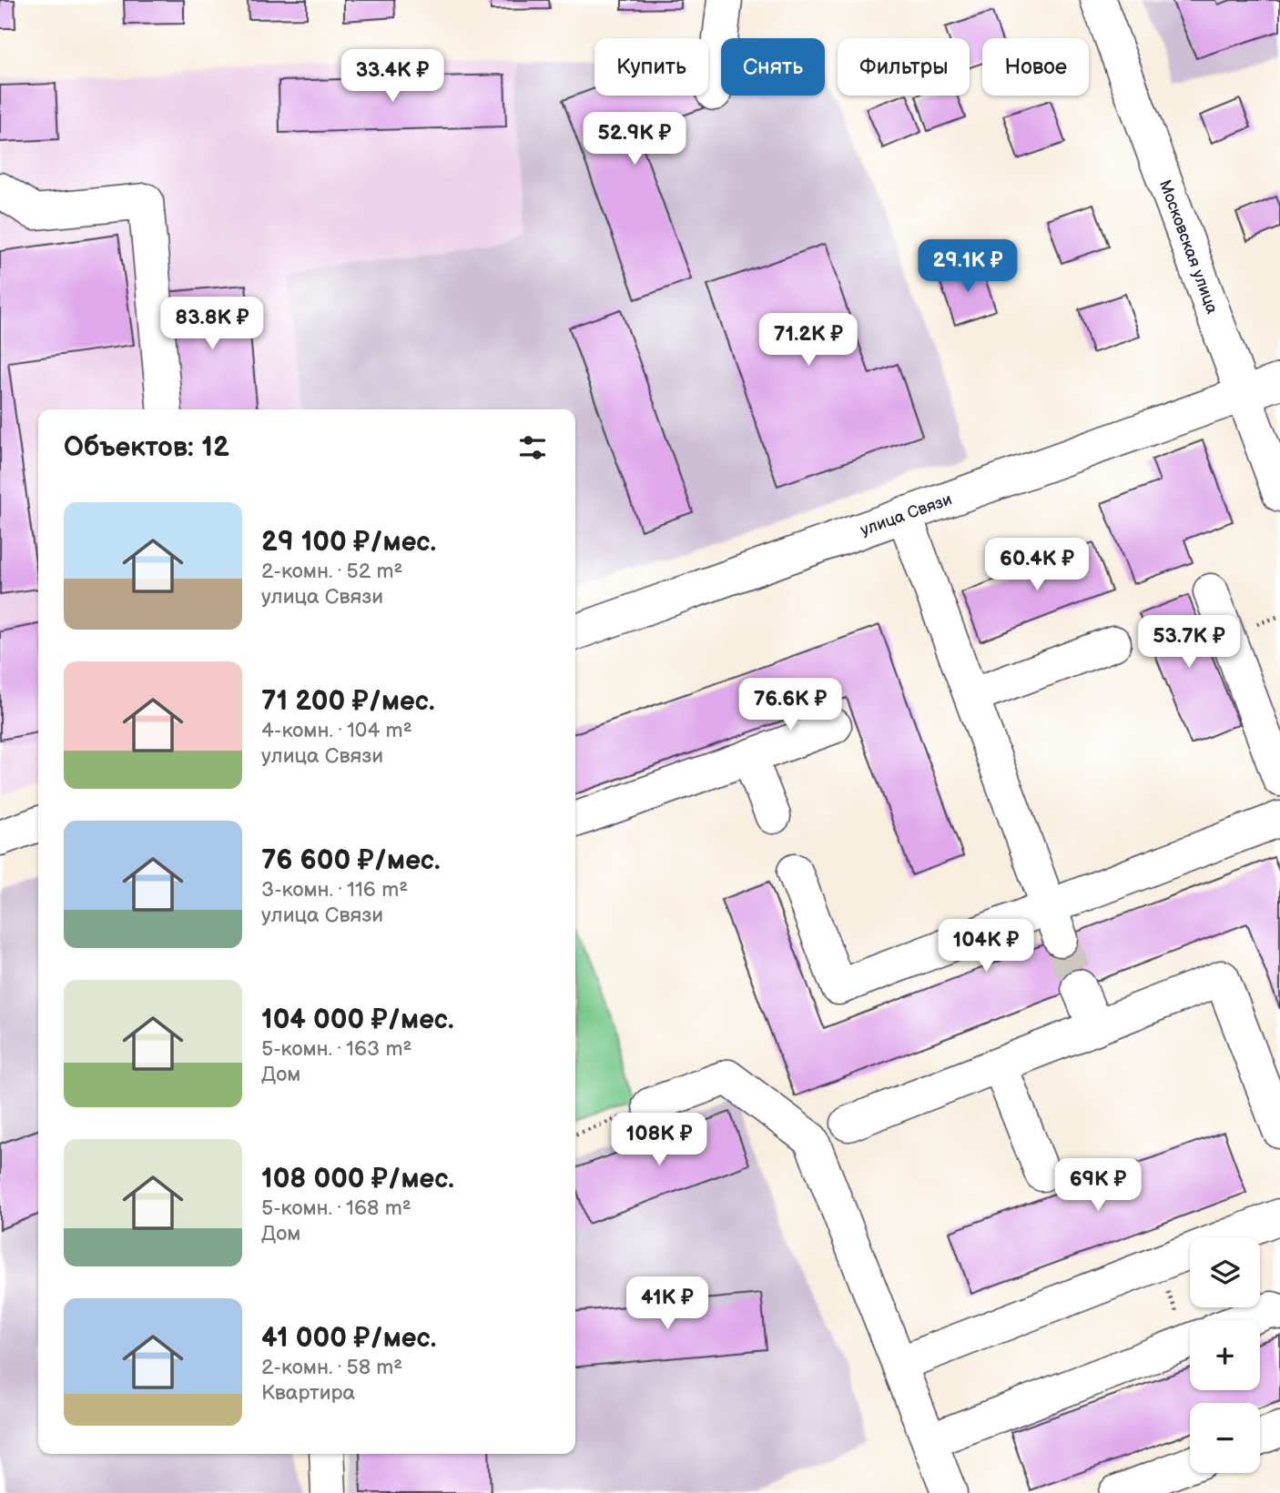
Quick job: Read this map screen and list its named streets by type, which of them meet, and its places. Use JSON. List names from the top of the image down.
{
  "streets": {
    "street": ["Московская улица", "улица Связи"]
  },
  "crossings": [
    ["Московская улица", "улица Связи"]
  ],
  "page": {
    "chip": [
      "Купить",
      "Снять",
      "Фильтры",
      "Новое"
    ],
    "price": [
      "33.4K ₽",
      "52.9K ₽",
      "29.1K ₽",
      "83.8K ₽",
      "71.2K ₽",
      "60.4K ₽",
      "53.7K ₽",
      "76.6K ₽",
      "104K ₽",
      "108K ₽",
      "69K ₽",
      "41K ₽"
    ],
    "heading": "Объектов: 12",
    "list": [
      {
        "name": "29 100 ₽/мес.",
        "note": "2-комн. · 52 m² · улица Связи"
      },
      {
        "name": "71 200 ₽/мес.",
        "note": "4-комн. · 104 m² · улица Связи"
      },
      {
        "name": "76 600 ₽/мес.",
        "note": "3-комн. · 116 m² · улица Связи"
      },
      {
        "name": "104 000 ₽/мес.",
        "note": "5-комн. · 163 m² · Дом"
      },
      {
        "name": "108 000 ₽/мес.",
        "note": "5-комн. · 168 m² · Дом"
      },
      {
        "name": "41 000 ₽/мес.",
        "note": "2-комн. · 58 m² · Квартира"
      }
    ],
    "map_buttons": ["+", "−"]
  }
}
